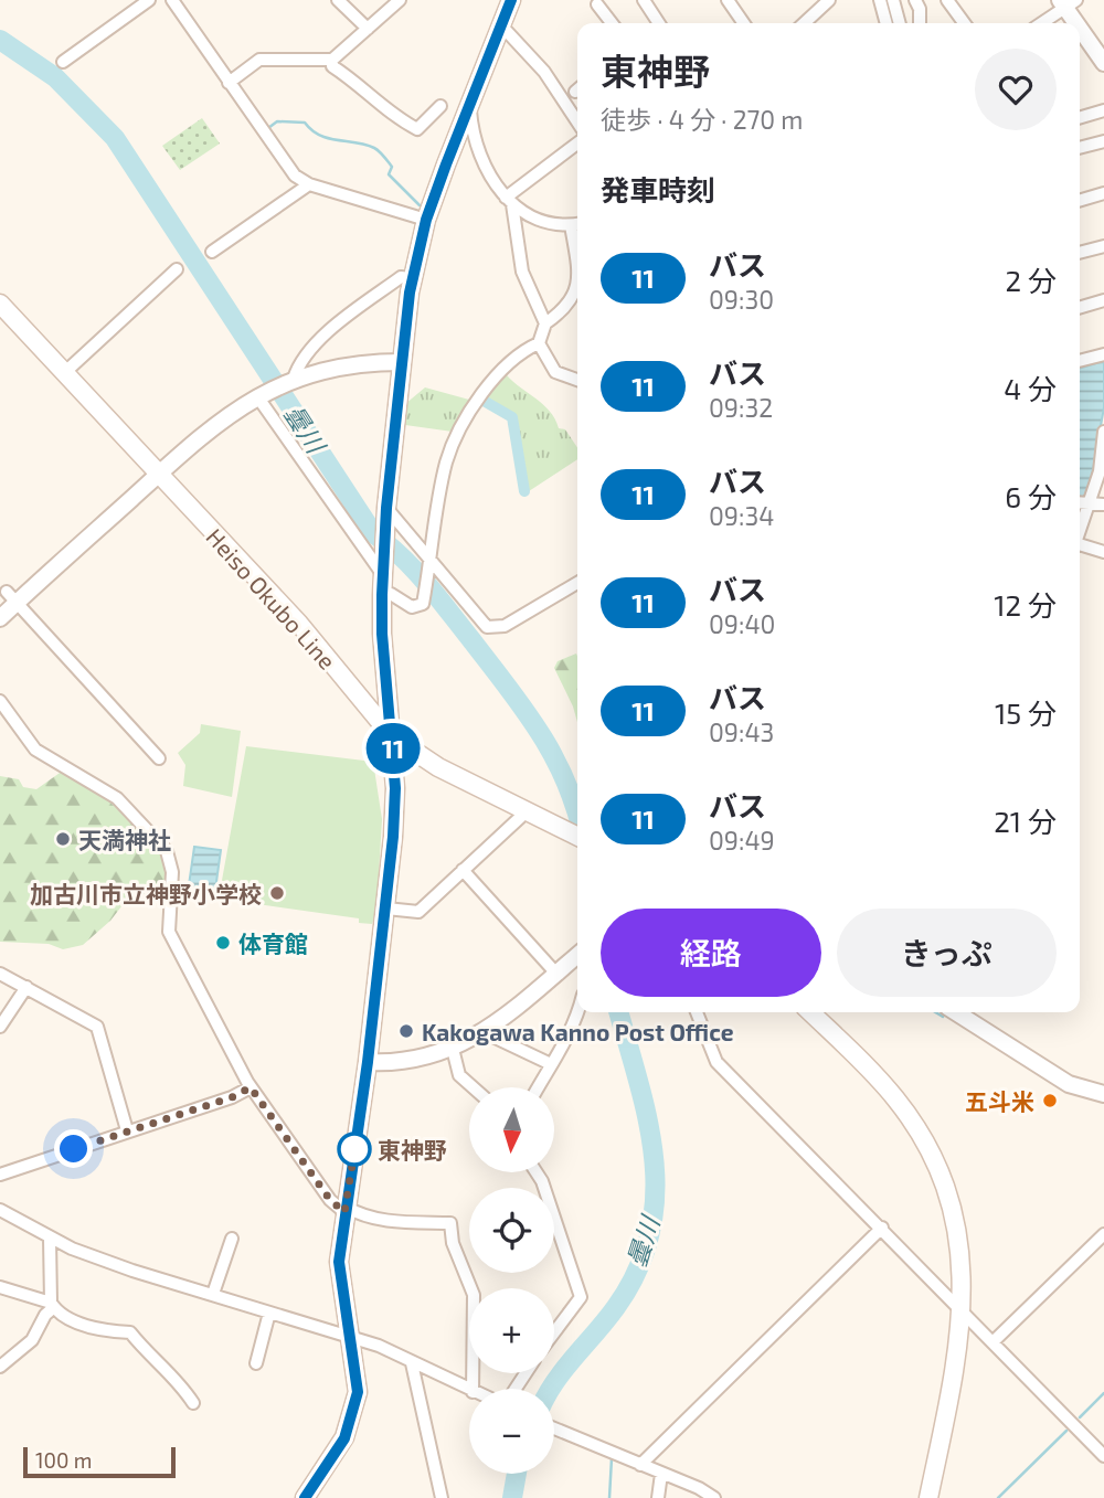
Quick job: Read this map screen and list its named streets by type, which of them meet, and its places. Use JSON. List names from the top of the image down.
{
  "streets": {
    "main road": ["Heiso Okubo Line"]
  },
  "water": ["曇川"],
  "places": [
    "天満神社",
    "加古川市立神野小学校",
    "体育館",
    "Kakogawa Kanno Post Office",
    "五斗米",
    "東神野"
  ],
  "lines": ["bus line 11"],
  "scale_bar": "100 m",
  "north": "bottom",
  "page": {
    "on_map": "11",
    "heading": [
      ["東神野", "徒歩 · 4 分 · 270 m"],
      "発車時刻"
    ],
    "list": [
      {
        "mark": "11",
        "name": "バス",
        "note": "09:30",
        "value": "2 分"
      },
      {
        "mark": "11",
        "name": "バス",
        "note": "09:32",
        "value": "4 分"
      },
      {
        "mark": "11",
        "name": "バス",
        "note": "09:34",
        "value": "6 分"
      },
      {
        "mark": "11",
        "name": "バス",
        "note": "09:40",
        "value": "12 分"
      },
      {
        "mark": "11",
        "name": "バス",
        "note": "09:43",
        "value": "15 分"
      },
      {
        "mark": "11",
        "name": "バス",
        "note": "09:49",
        "value": "21 分"
      }
    ],
    "buttons": ["経路", "きっぷ"],
    "map_buttons": ["+", "−"],
    "scale": "100 m"
  }
}
